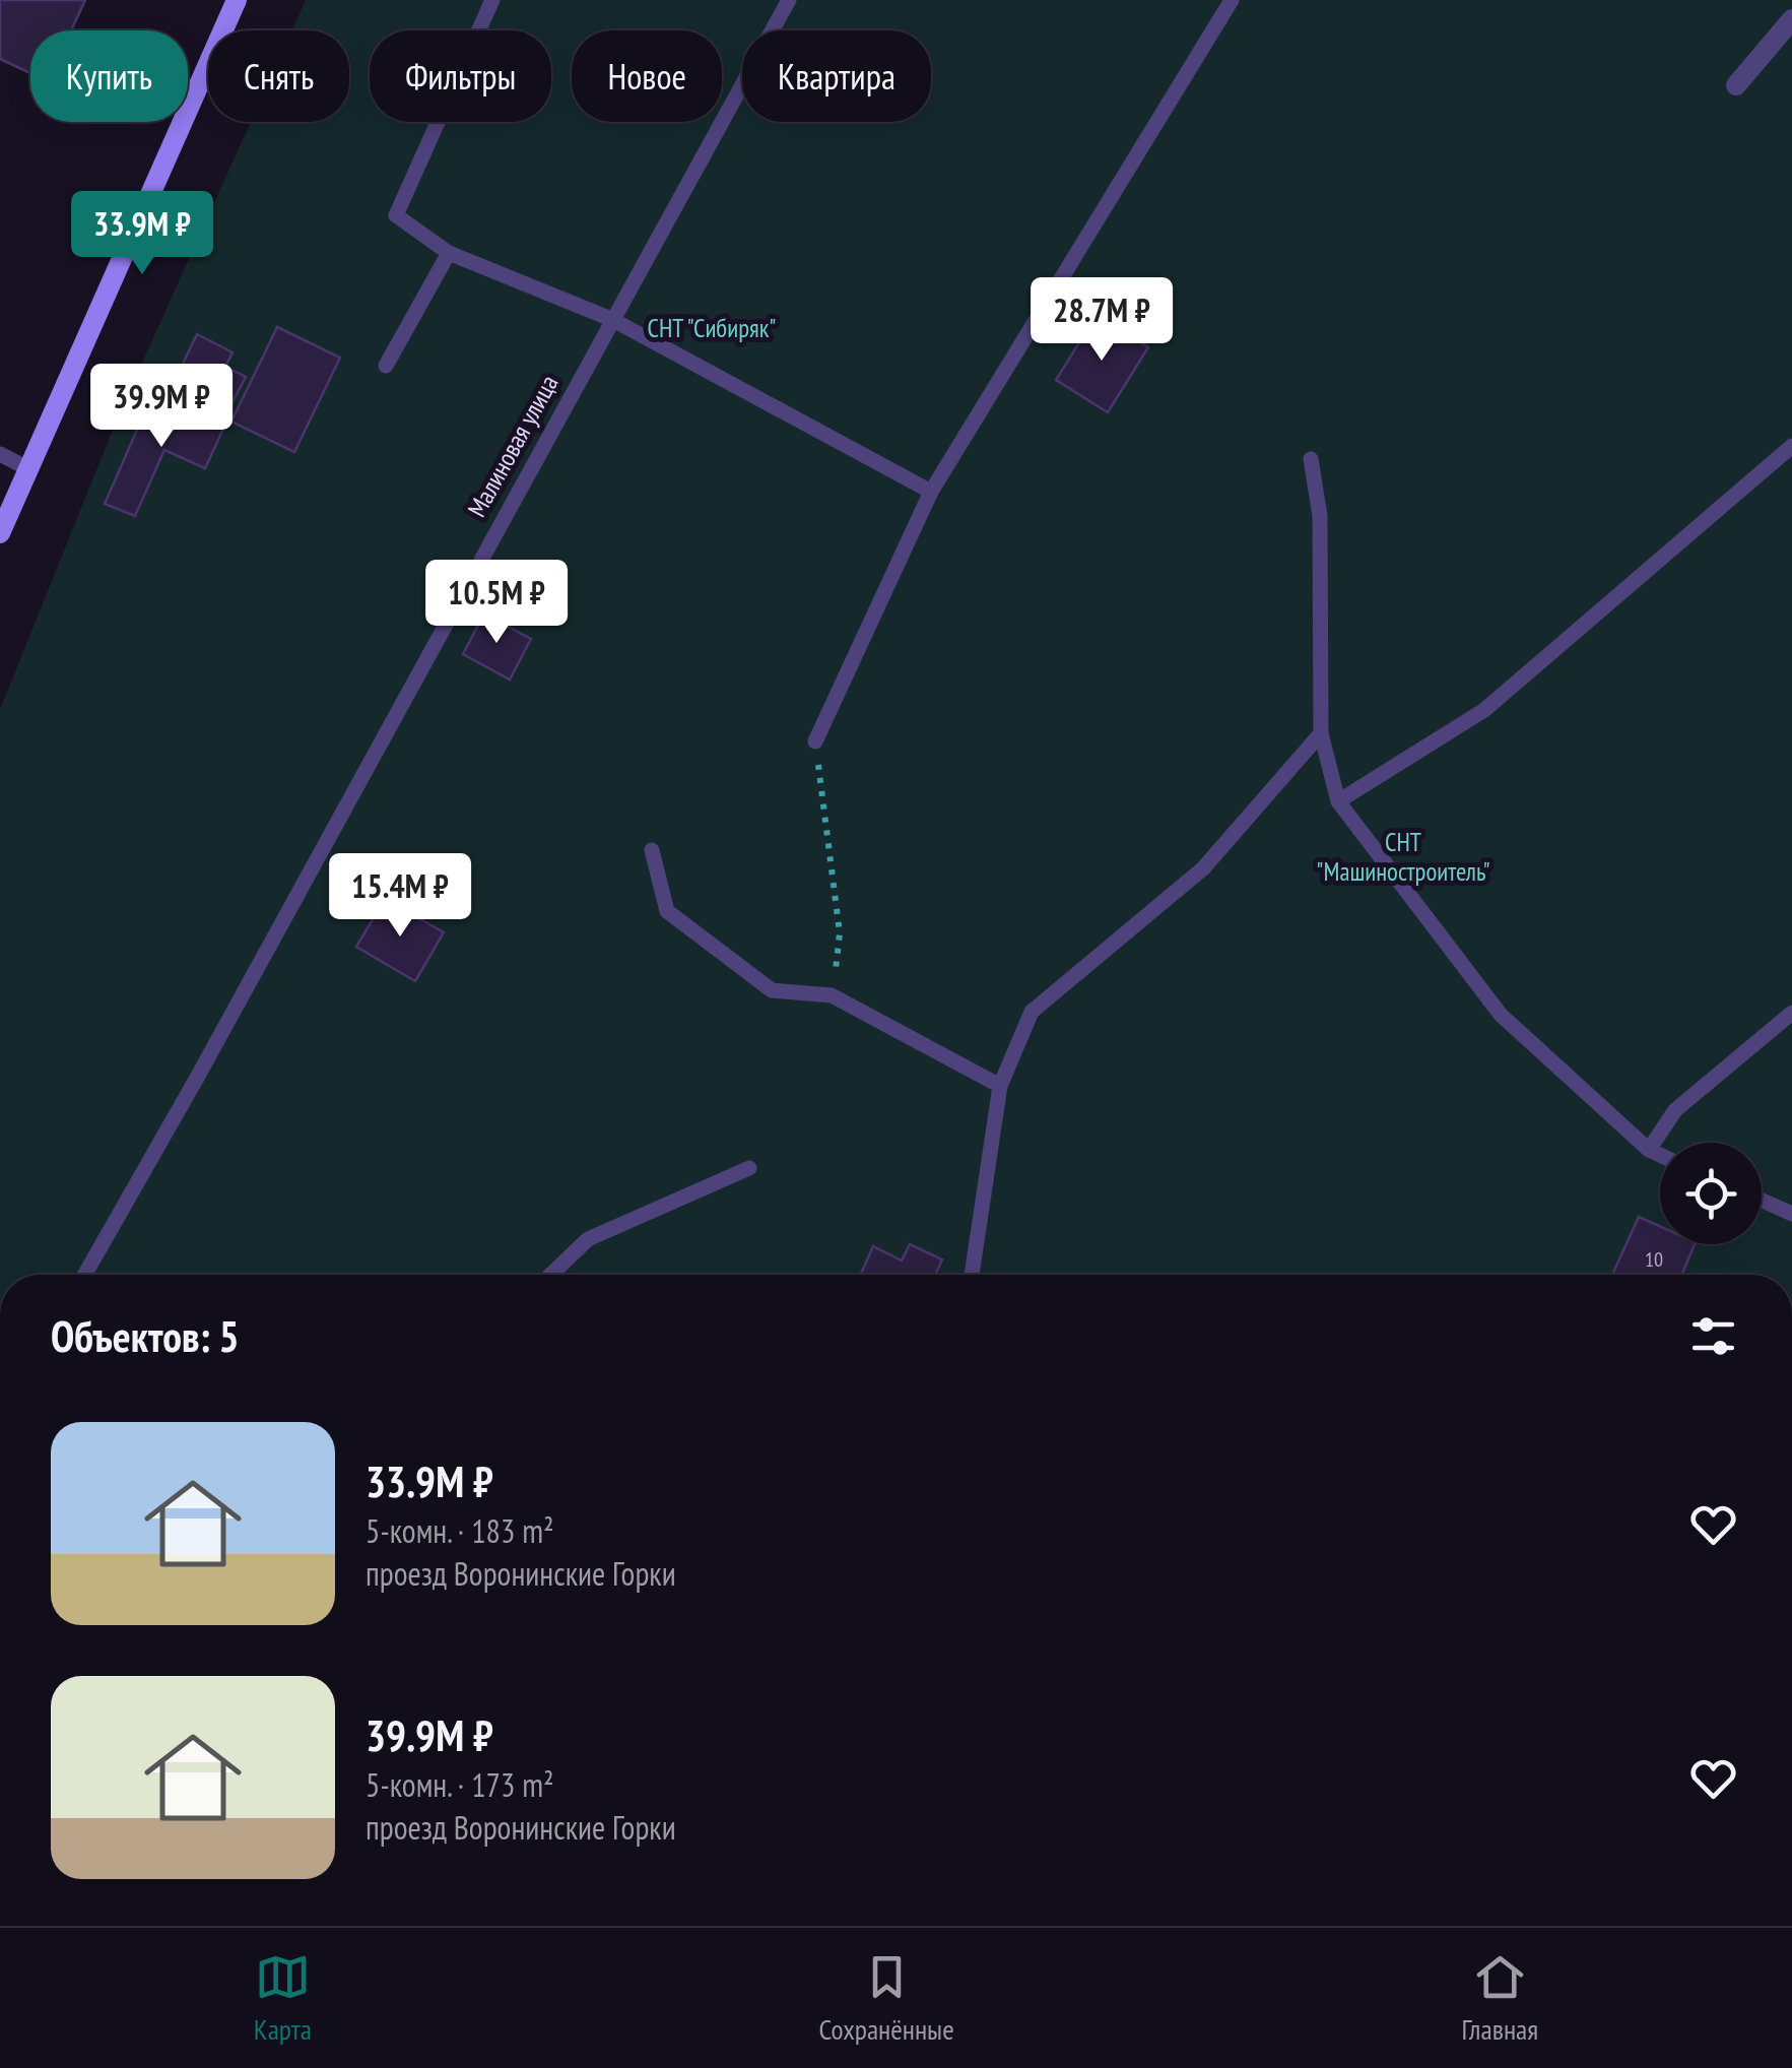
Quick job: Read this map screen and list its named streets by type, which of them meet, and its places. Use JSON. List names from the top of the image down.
{
  "streets": {
    "lane": ["Малиновая улица"]
  },
  "parks": ["СНТ \"Сибиряк\"", "СНТ \"Машиностроитель\""],
  "house_numbers": ["10"],
  "page": {
    "chip": [
      "Купить",
      "Снять",
      "Фильтры",
      "Новое",
      "Квартира"
    ],
    "price": [
      "33.9M ₽",
      "28.7M ₽",
      "39.9M ₽",
      "10.5M ₽",
      "15.4M ₽"
    ],
    "heading": "Объектов: 5",
    "list": [
      {
        "name": "33.9M ₽",
        "note": "5-комн. · 183 m² · проезд Воронинские Горки"
      },
      {
        "name": "39.9M ₽",
        "note": "5-комн. · 173 m² · проезд Воронинские Горки"
      }
    ],
    "tabs": ["Карта", "Сохранённые", "Главная"]
  }
}
